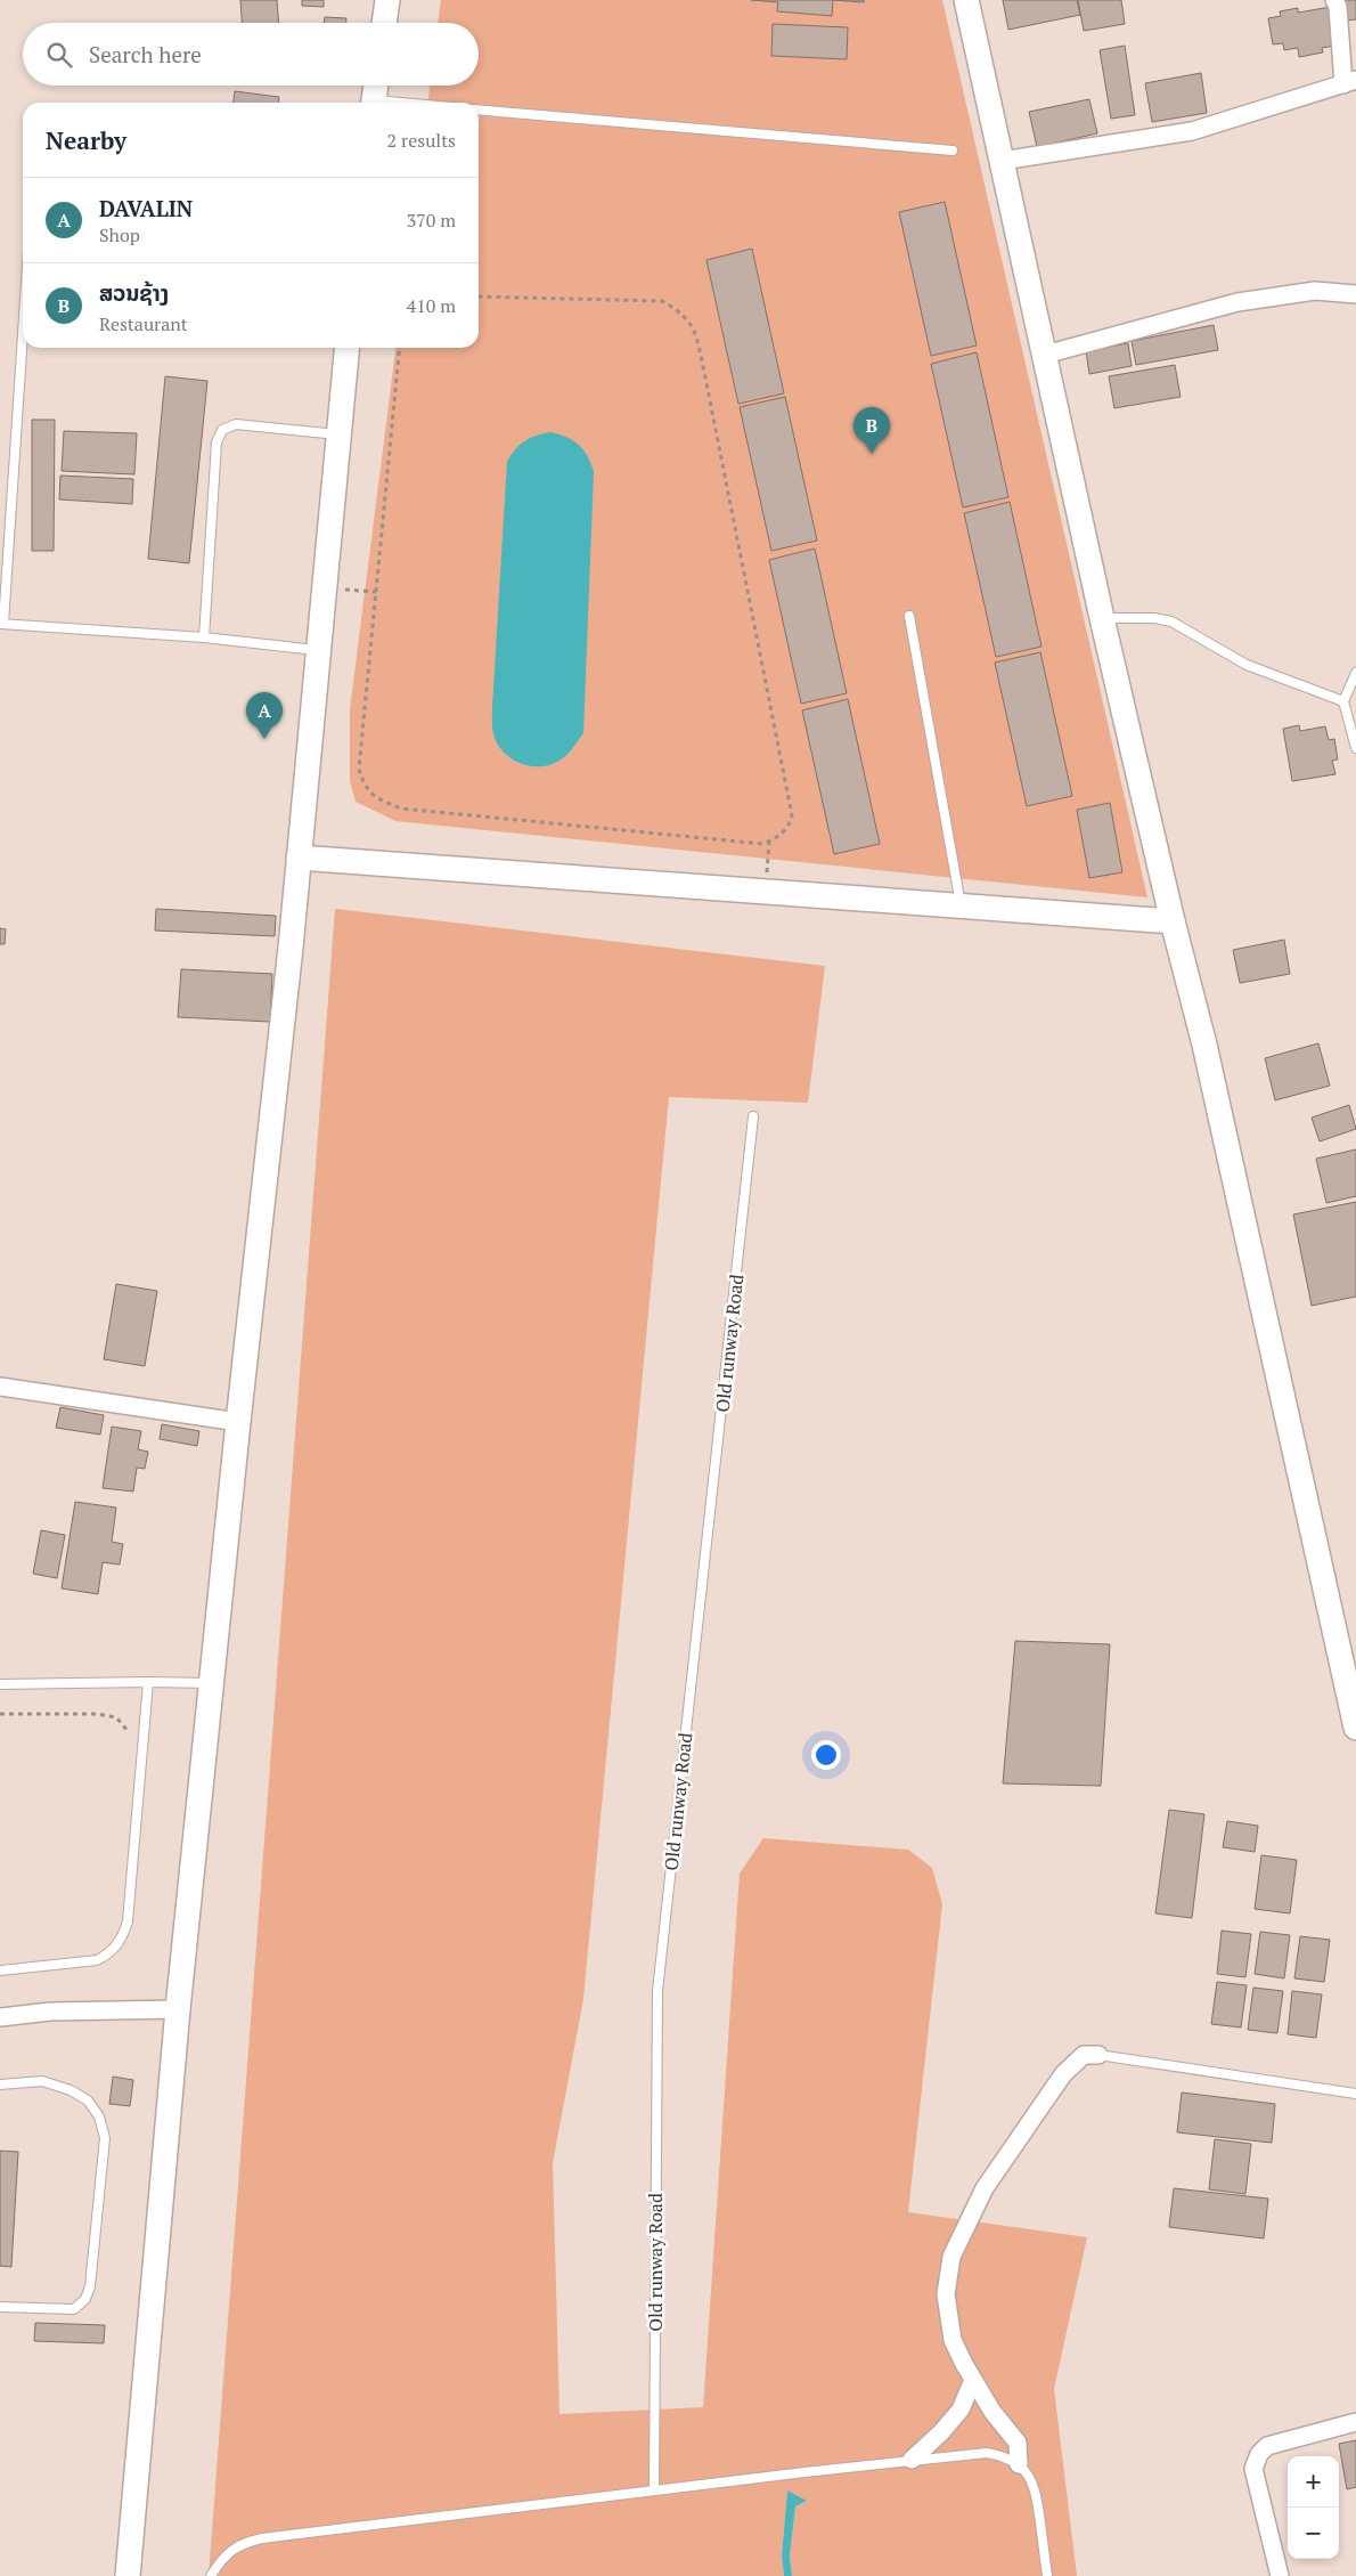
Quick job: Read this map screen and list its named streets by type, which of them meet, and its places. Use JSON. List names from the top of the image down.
{
  "streets": {
    "lane": ["Old runway Road"]
  },
  "page": {
    "search": "Search here",
    "heading": ["Nearby", "2 results"],
    "list": [
      {
        "mark": "A",
        "name": "DAVALIN",
        "note": "Shop",
        "value": "370 m"
      },
      {
        "mark": "B",
        "name": "ສວນຊ້າງ",
        "note": "Restaurant",
        "value": "410 m"
      }
    ],
    "pins": ["B", "A"],
    "map_buttons": ["+", "−"]
  }
}
